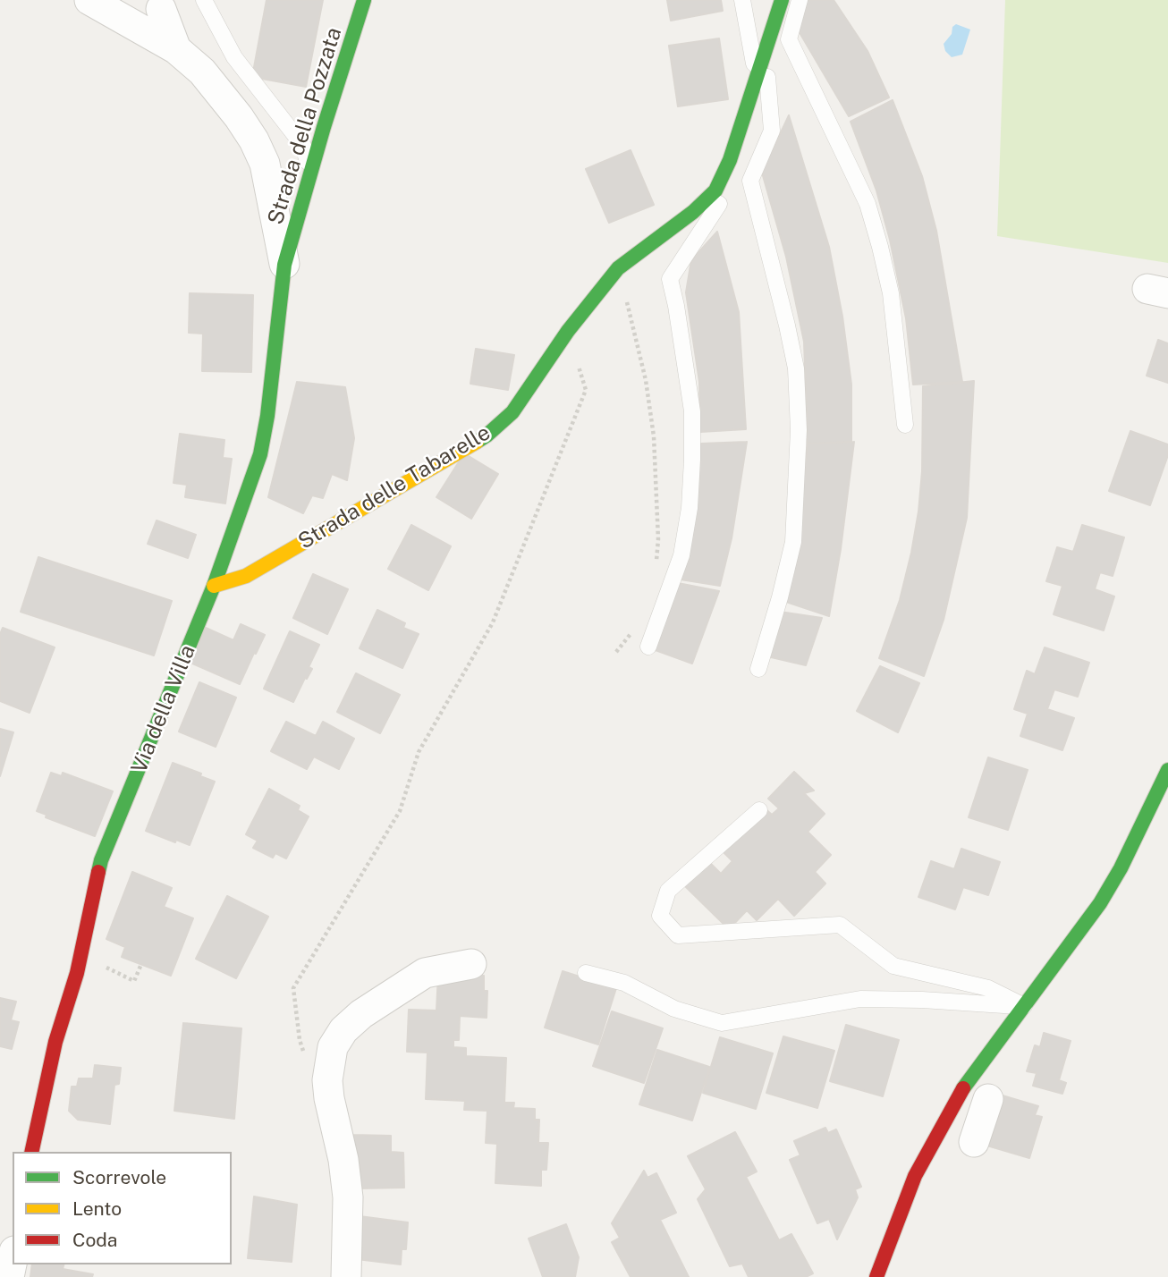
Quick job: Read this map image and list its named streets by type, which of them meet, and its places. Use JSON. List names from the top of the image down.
{
  "streets": {
    "street": ["Strada della Pozzata", "Strada delle Tabarelle", "Via della Villa"]
  },
  "crossings": [
    ["Strada della Pozzata", "Via della Villa"],
    ["Strada delle Tabarelle", "Via della Villa"]
  ],
  "legend": ["Scorrevole", "Lento", "Coda"]
}
